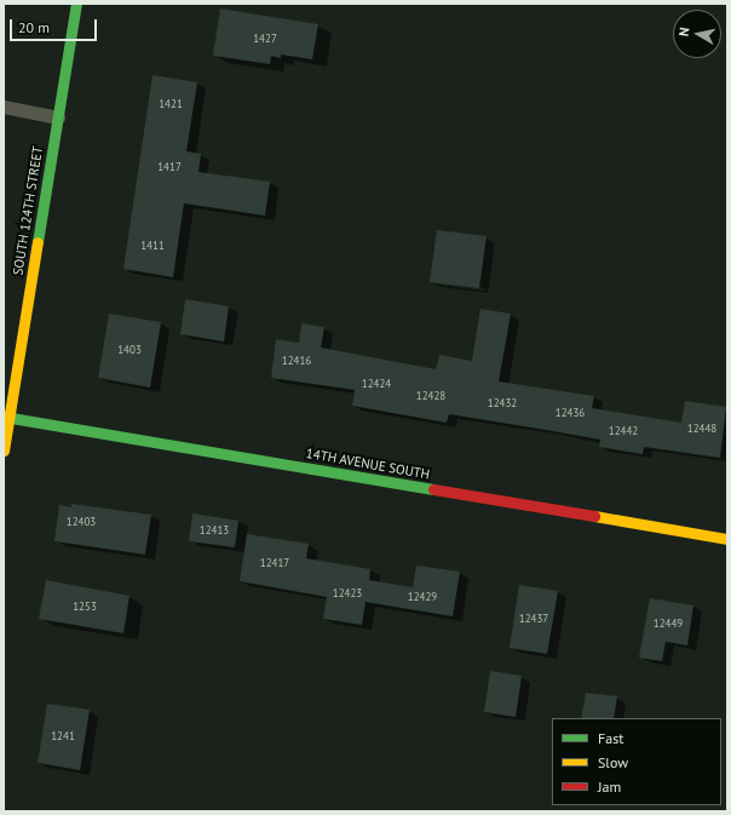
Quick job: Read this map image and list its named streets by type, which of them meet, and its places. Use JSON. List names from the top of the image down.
{
  "streets": {
    "street": ["SOUTH 124TH STREET", "14TH AVENUE SOUTH"]
  },
  "crossings": [
    ["SOUTH 124TH STREET", "14TH AVENUE SOUTH"]
  ],
  "house_numbers": [
    "1427",
    "1421",
    "1417",
    "1411",
    "1403",
    "12416",
    "12424",
    "12428",
    "12432",
    "12436",
    "12448",
    "12442",
    "12403",
    "12413",
    "12417",
    "12423",
    "12429",
    "1253",
    "12437",
    "12449",
    "1241"
  ],
  "legend": ["Fast", "Slow", "Jam"],
  "scale_bar": "20 m",
  "north": "left"
}
